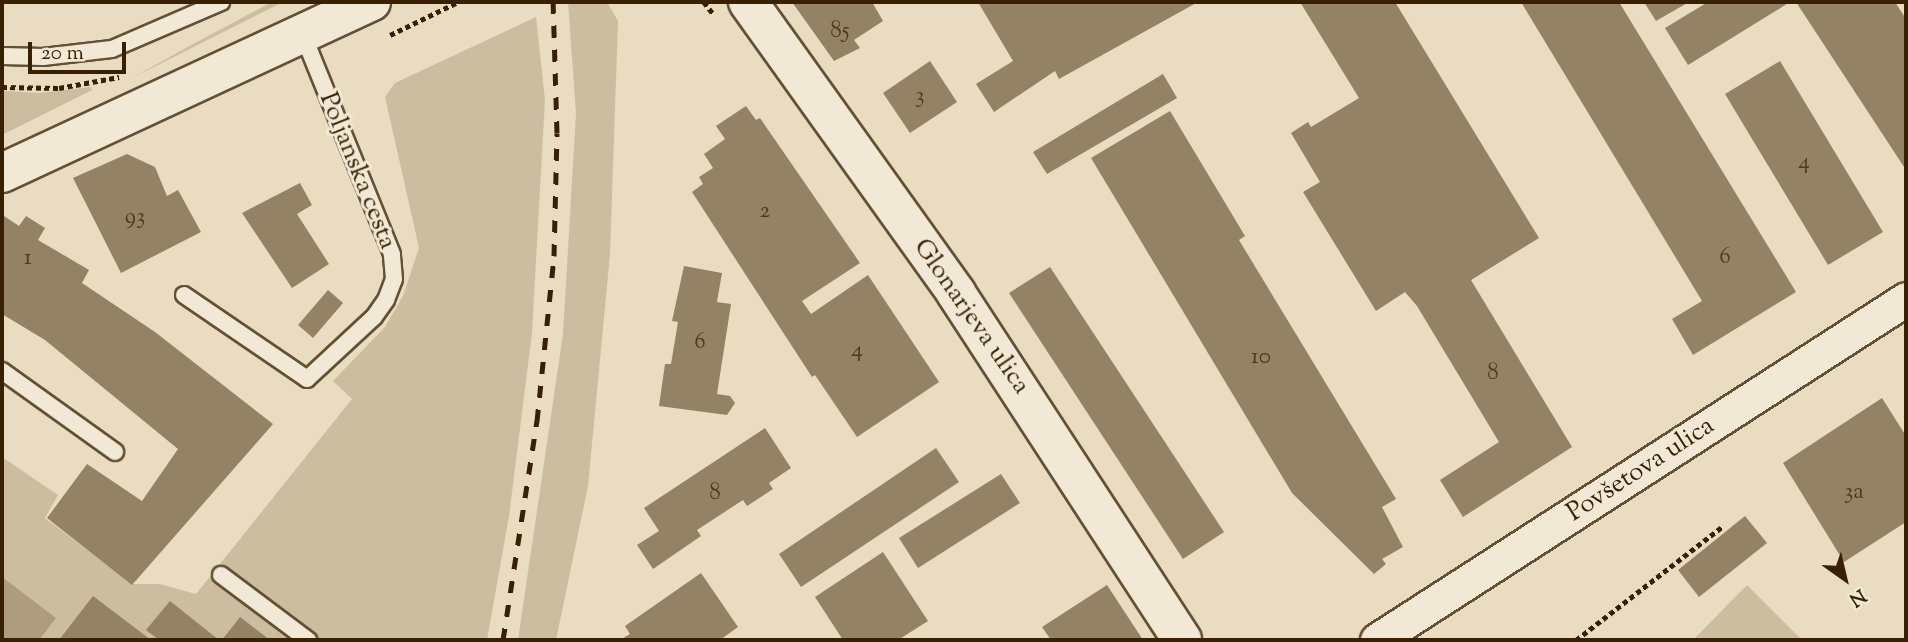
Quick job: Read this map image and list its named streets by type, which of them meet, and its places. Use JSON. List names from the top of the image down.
{
  "streets": {
    "street": ["Glonarjeva ulica", "Povšetova ulica"],
    "lane": ["Poljanska cesta"]
  },
  "house_numbers": [
    "85",
    "3",
    "4",
    "2",
    "93",
    "6",
    "1",
    "6",
    "4",
    "10",
    "8",
    "3a",
    "8"
  ],
  "scale_bar": "20 m",
  "north": "bottom right"
}
